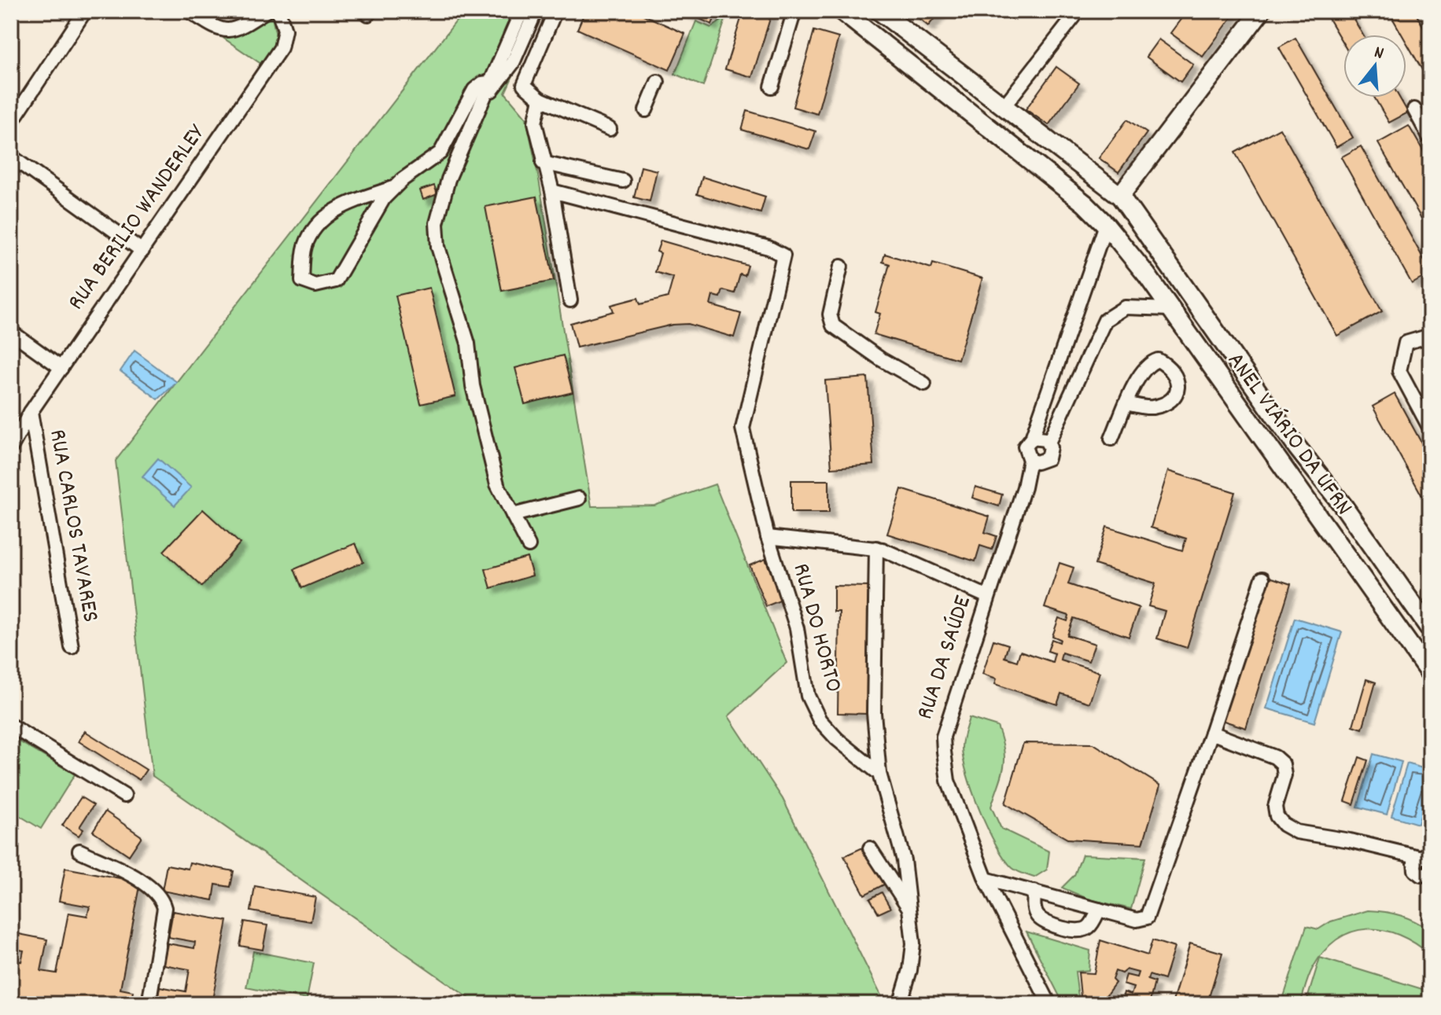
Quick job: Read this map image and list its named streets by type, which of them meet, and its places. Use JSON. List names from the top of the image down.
{
  "streets": {
    "main road": ["ANEL VIÁRIO DA UFRN"],
    "street": [
      "RUA BERILIO WANDERLEY",
      "RUA CARLOS TAVARES",
      "RUA DO HORTO",
      "RUA DA SAÚDE"
    ]
  },
  "crossings": [
    ["RUA BERILIO WANDERLEY", "RUA CARLOS TAVARES"],
    ["ANEL VIÁRIO DA UFRN", "RUA DA SAÚDE"],
    ["RUA DO HORTO", "RUA DA SAÚDE"]
  ],
  "north": "top"
}
